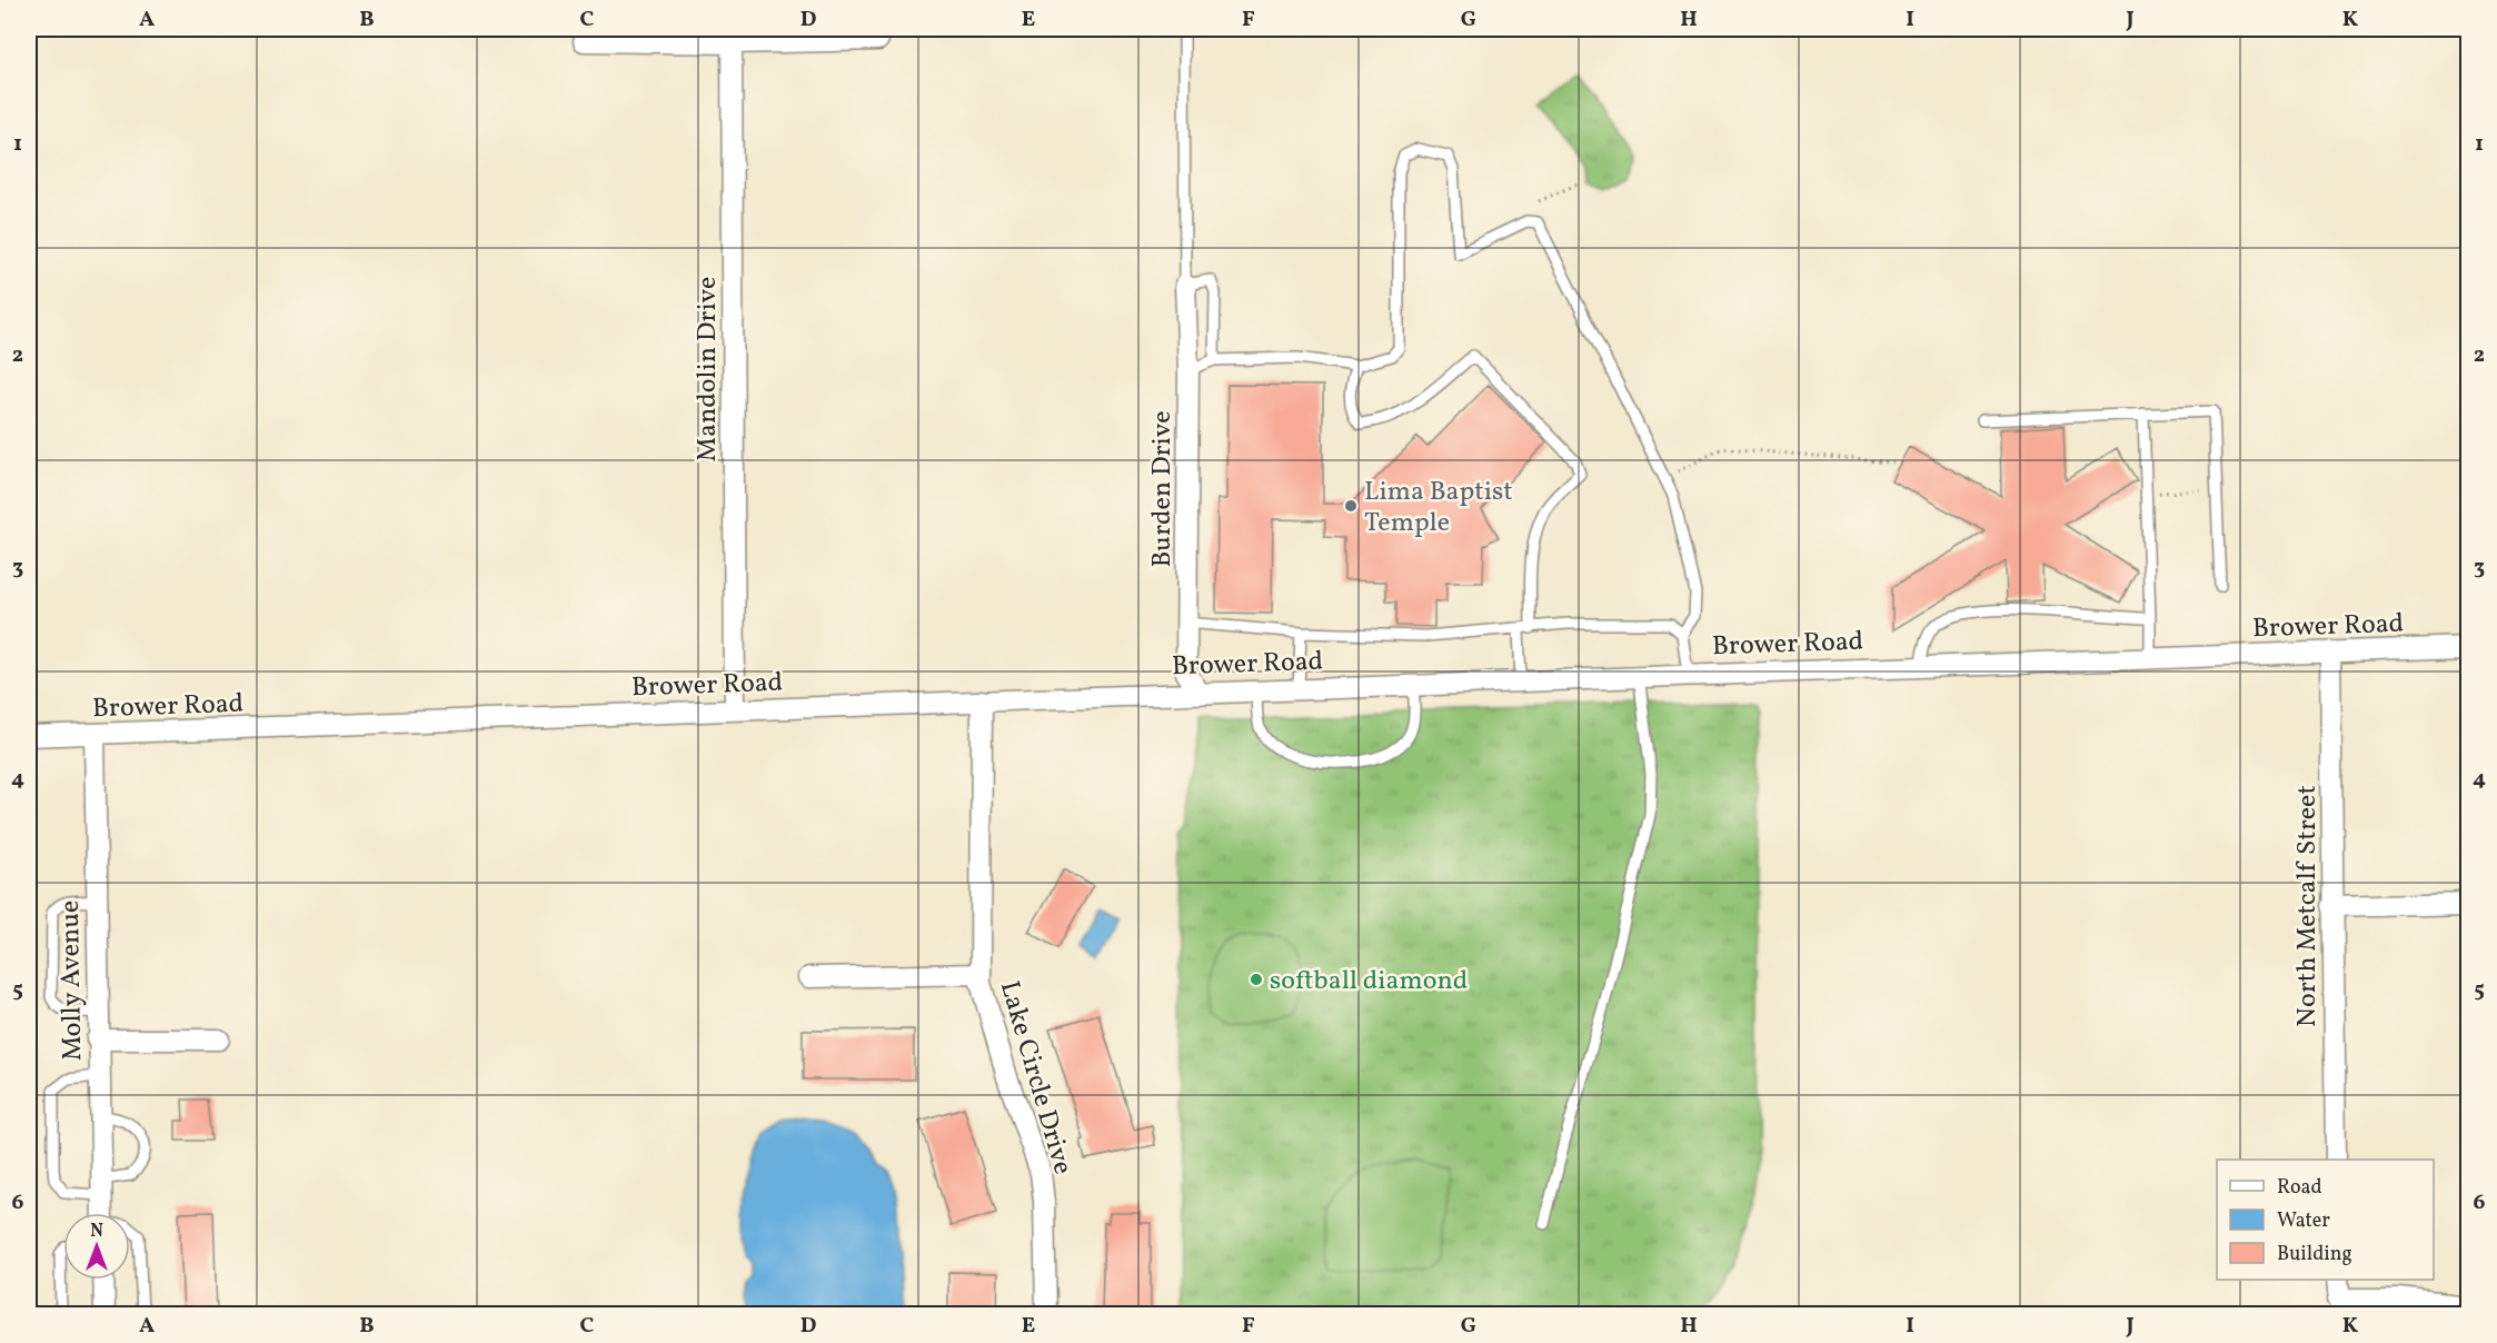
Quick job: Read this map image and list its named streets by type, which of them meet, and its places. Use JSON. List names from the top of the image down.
{
  "streets": {
    "street": [
      "Mandolin Drive",
      "Burden Drive",
      "Brower Road",
      "North Metcalf Street",
      "Molly Avenue",
      "Lake Circle Drive"
    ]
  },
  "crossings": [
    ["Mandolin Drive", "Brower Road"],
    ["Burden Drive", "Brower Road"],
    ["Brower Road", "North Metcalf Street"],
    ["Brower Road", "Molly Avenue"],
    ["Brower Road", "Lake Circle Drive"]
  ],
  "places": ["Lima Baptist Temple", "softball diamond"],
  "legend": ["Road", "Water", "Building"],
  "north": "top",
  "grid": {
    "columns": [
      "A",
      "B",
      "C",
      "D",
      "E",
      "F",
      "G",
      "H",
      "I",
      "J",
      "K"
    ],
    "rows": [
      "1",
      "2",
      "3",
      "4",
      "5",
      "6"
    ]
  }
}
